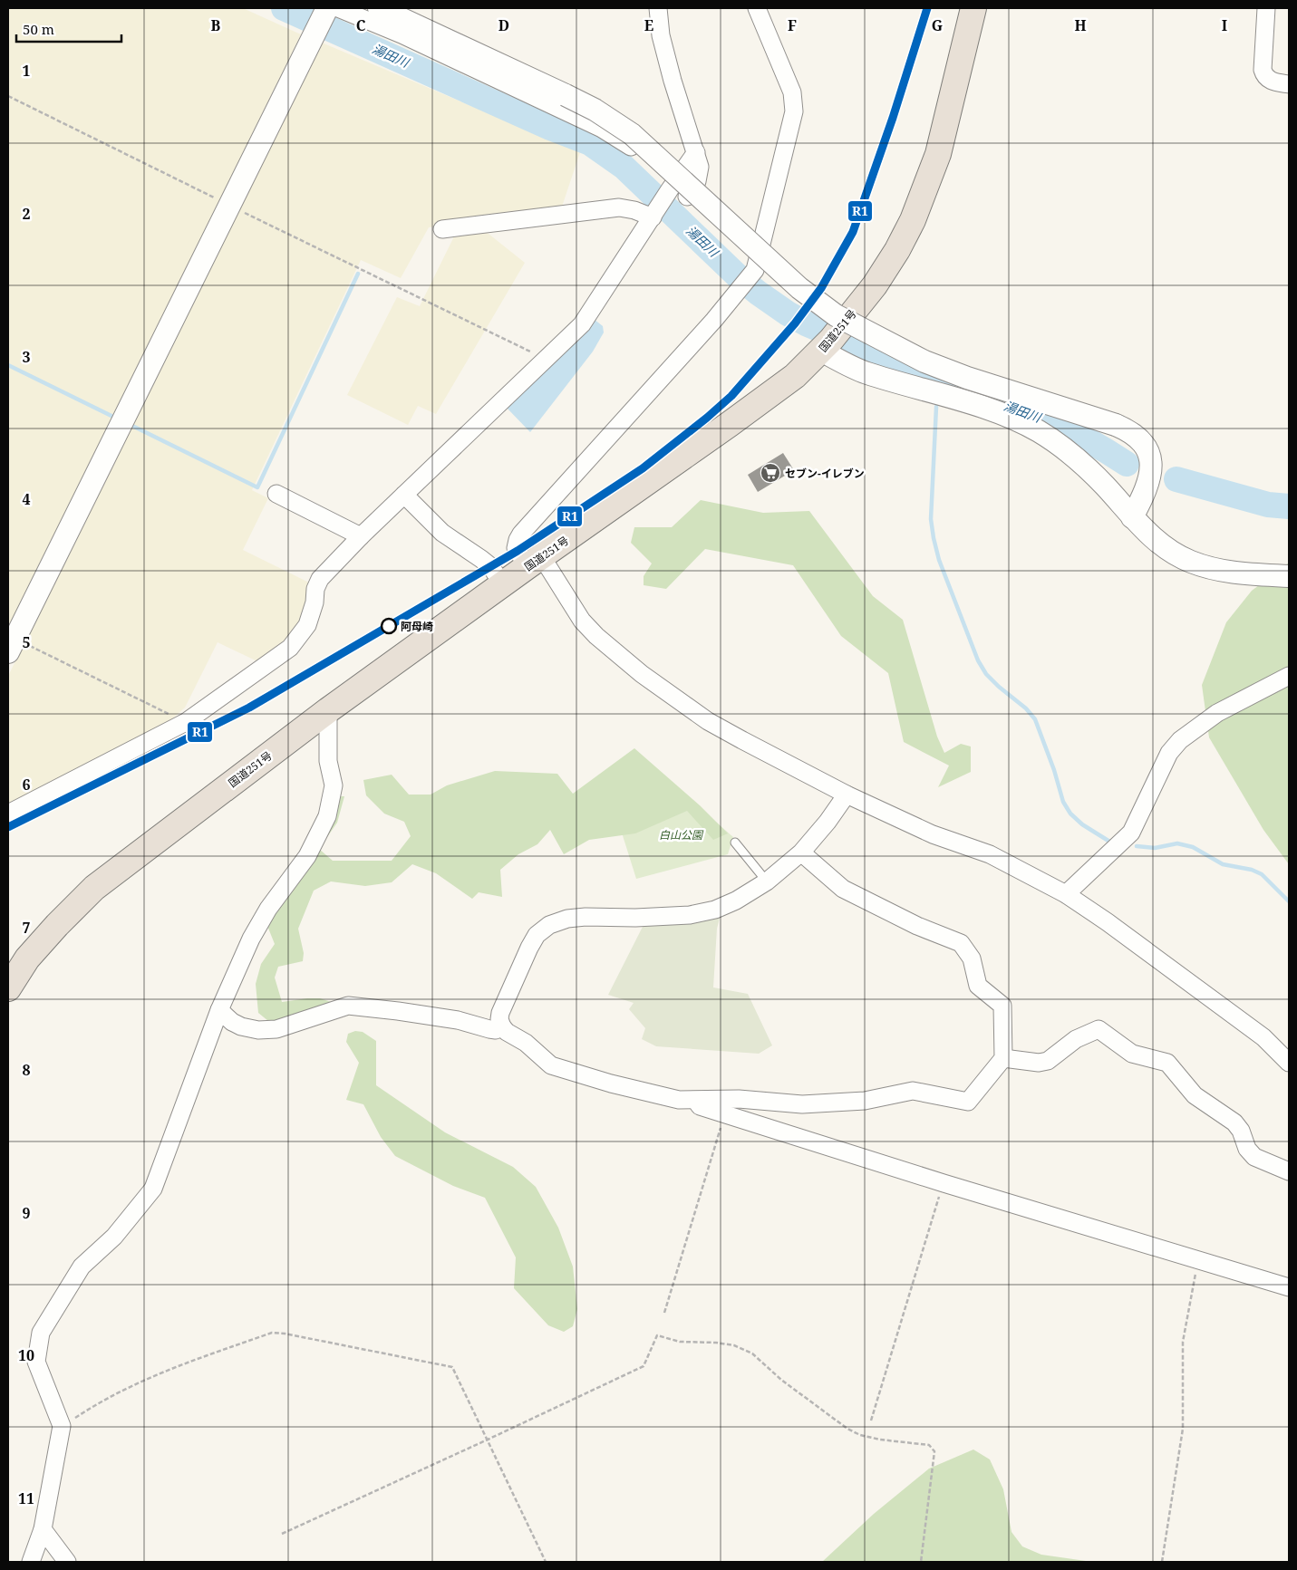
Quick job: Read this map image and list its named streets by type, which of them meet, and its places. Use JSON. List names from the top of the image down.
{
  "streets": {
    "highway": ["国道251号"]
  },
  "water": ["湯田川"],
  "parks": ["白山公園"],
  "places": {
    "supermarket": ["セブン-イレブン"],
    "other": ["阿母崎"]
  },
  "lines": ["transit line R1"],
  "scale_bar": "50 m",
  "grid": {
    "columns": [
      "B",
      "C",
      "D",
      "E",
      "F",
      "G",
      "H",
      "I"
    ],
    "rows": [
      "1",
      "2",
      "3",
      "4",
      "5",
      "6",
      "7",
      "8",
      "9",
      "10",
      "11"
    ]
  }
}
